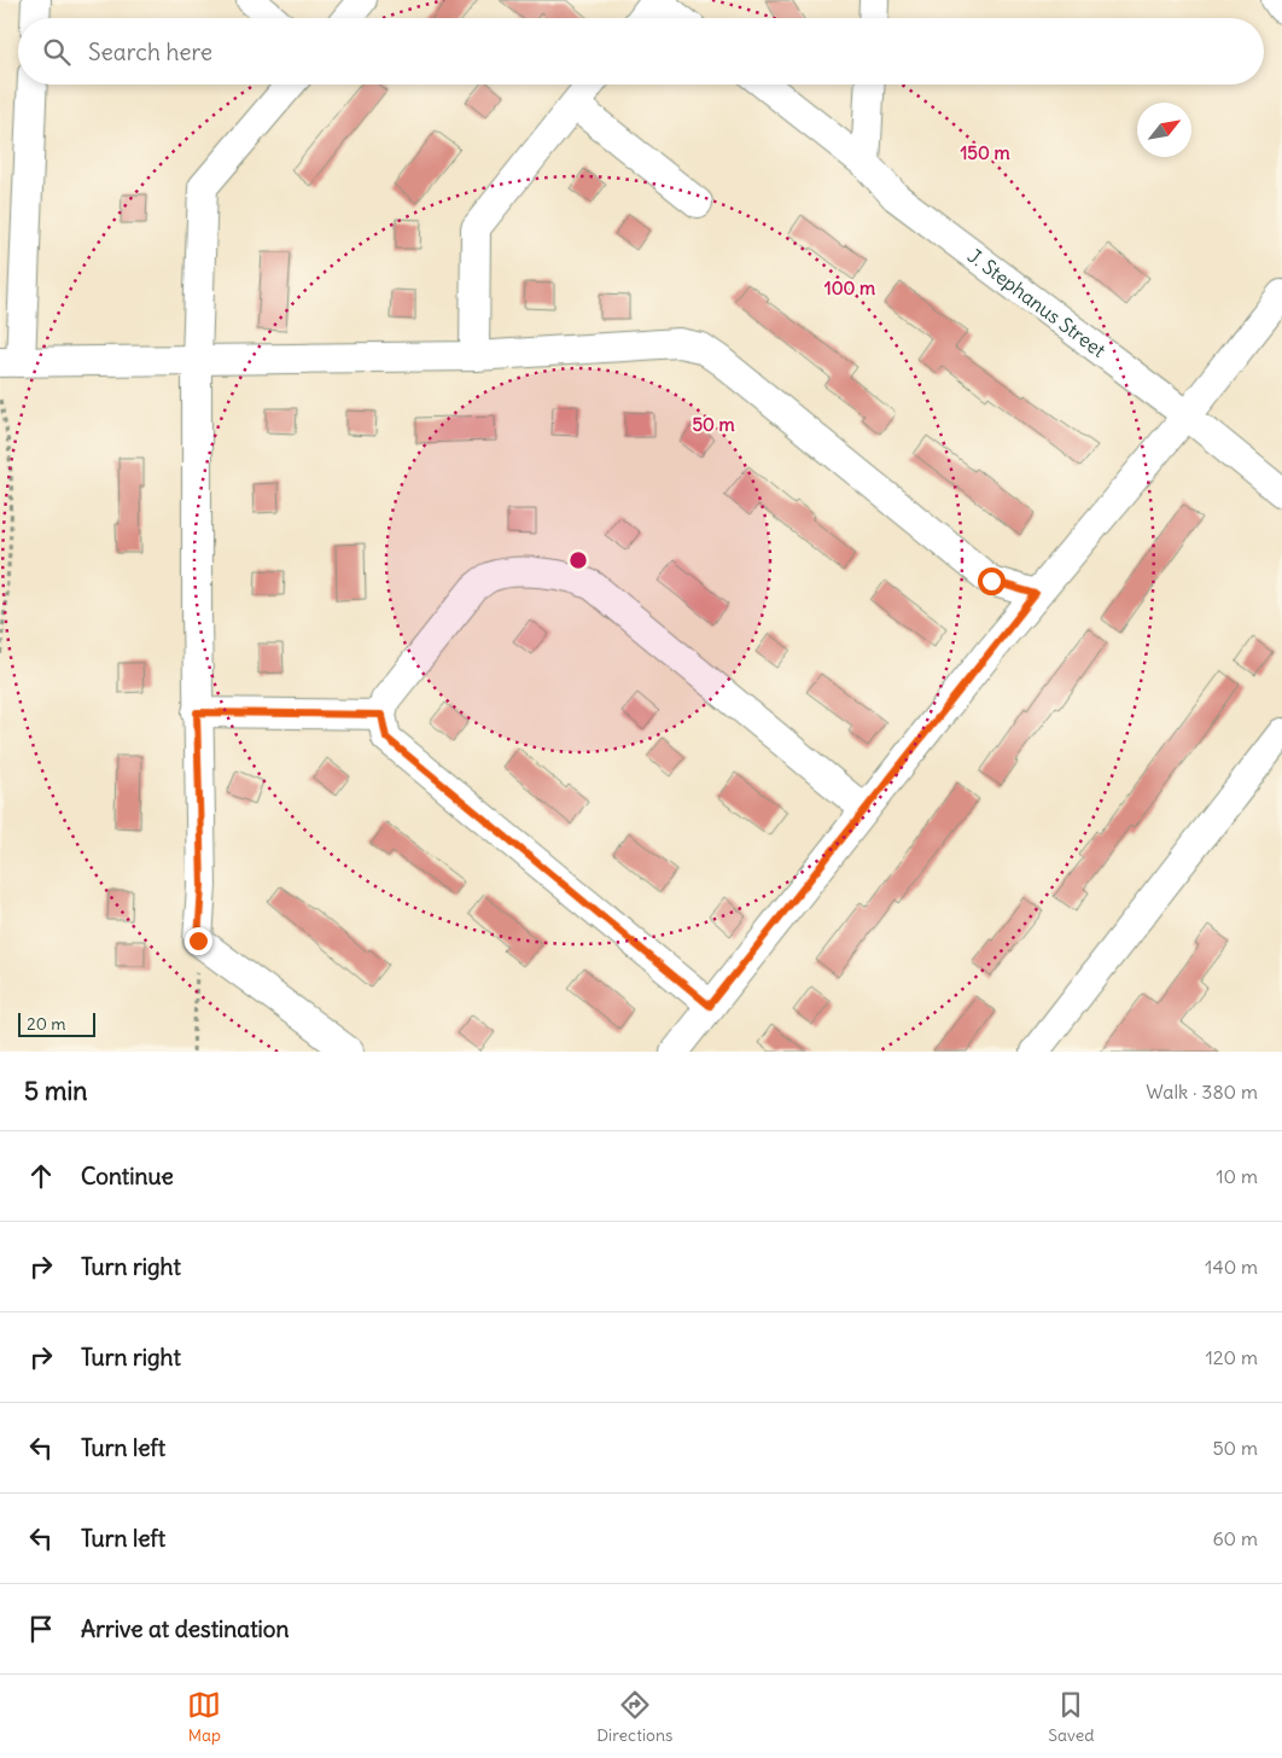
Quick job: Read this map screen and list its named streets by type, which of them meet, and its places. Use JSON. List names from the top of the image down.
{
  "streets": {
    "street": ["J. Stephanus Street"]
  },
  "scale_bar": "20 m",
  "north": "top right",
  "page": {
    "search": "Search here",
    "scale": "20 m",
    "heading": ["5 min", "Walk · 380 m"],
    "list": [
      ["Continue", "10 m"],
      ["Turn right", "140 m"],
      ["Turn right", "120 m"],
      ["Turn left", "50 m"],
      ["Turn left", "60 m"],
      "Arrive at destination"
    ],
    "nav": ["Map", "Directions", "Saved"]
  },
  "rings": ["150 m", "100 m", "50 m"]
}
